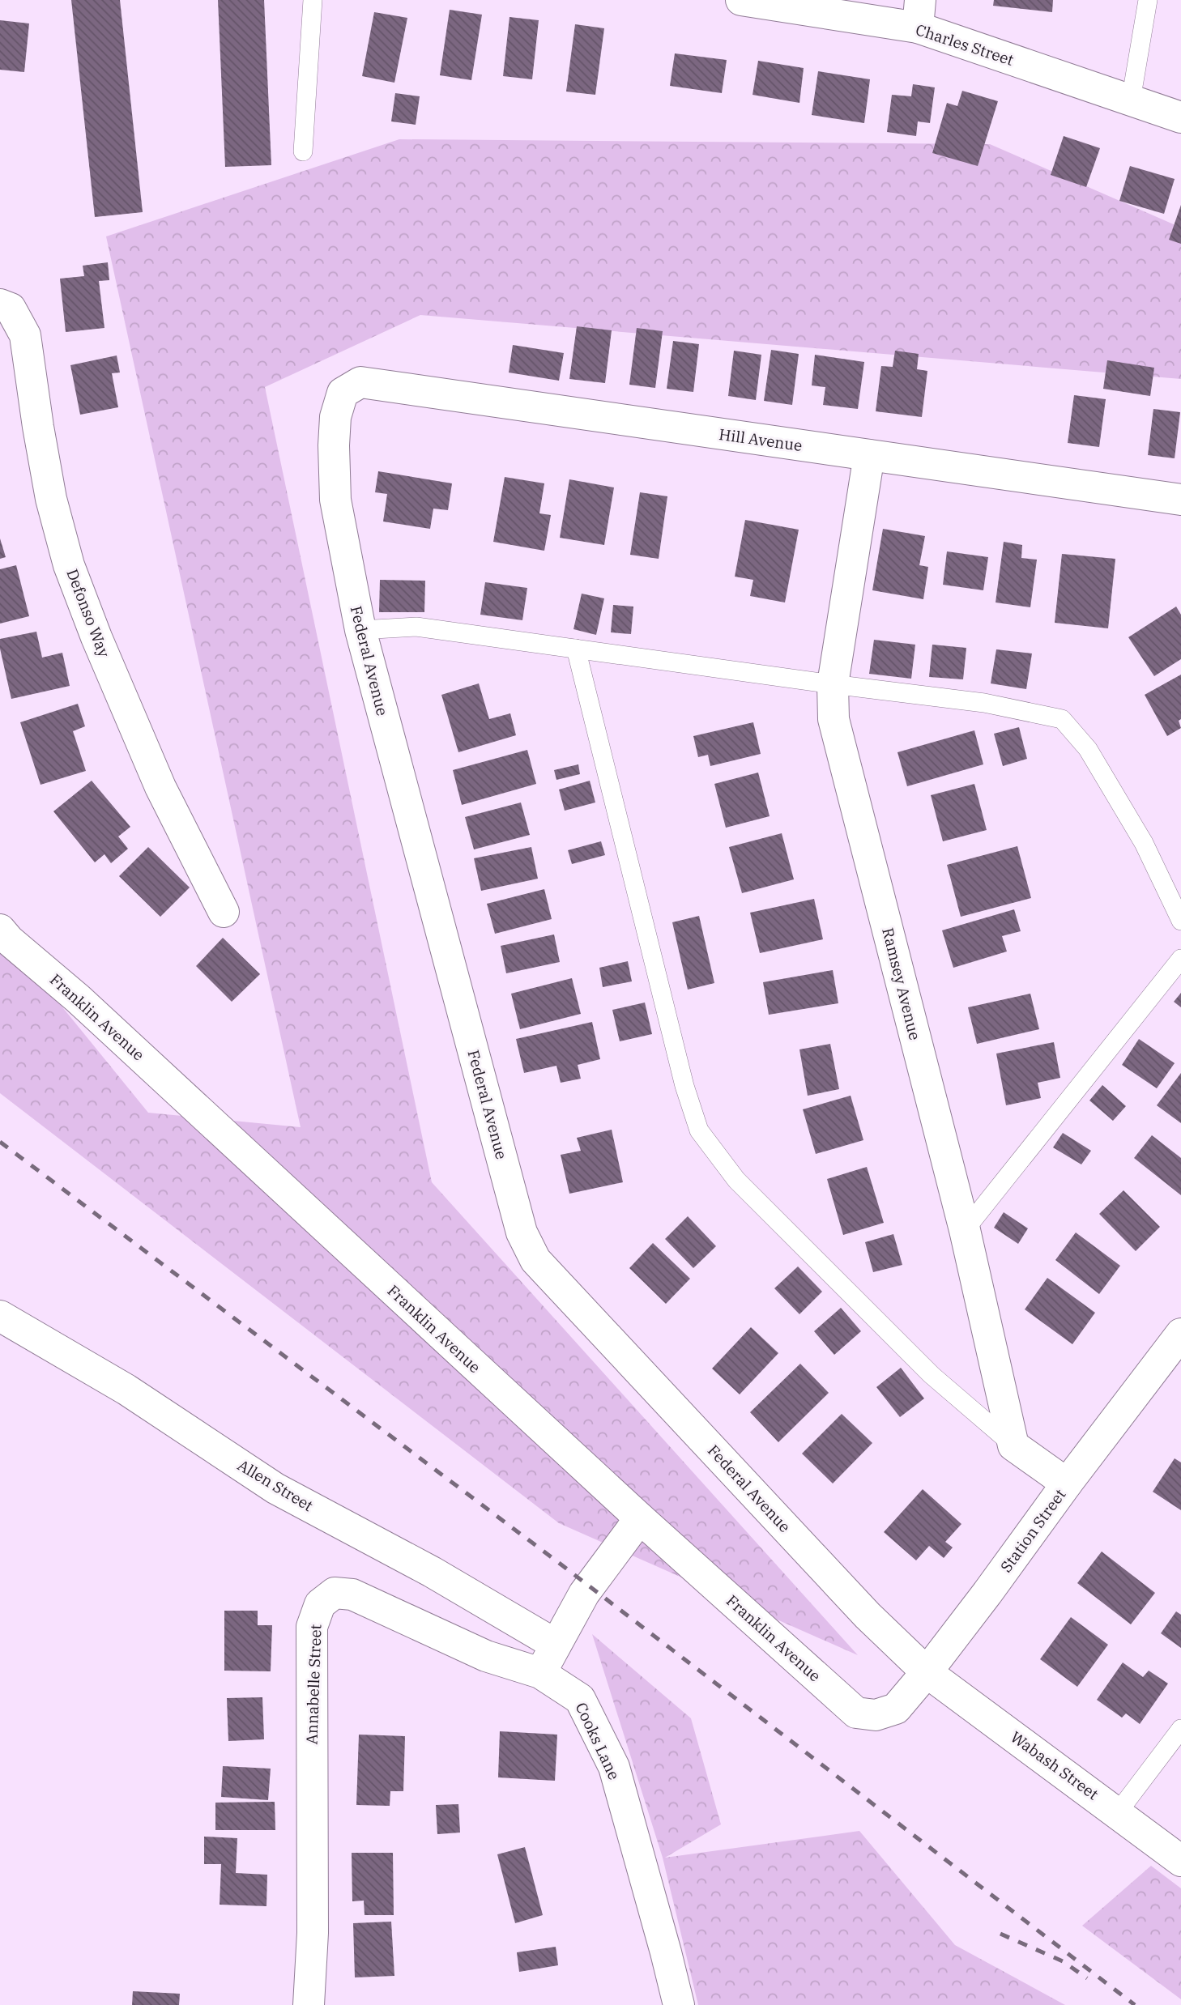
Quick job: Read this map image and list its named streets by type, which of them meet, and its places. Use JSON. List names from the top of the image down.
{
  "streets": {
    "street": [
      "Charles Street",
      "Hill Avenue",
      "Defonso Way",
      "Federal Avenue",
      "Ramsey Avenue",
      "Franklin Avenue",
      "Allen Street",
      "Station Street",
      "Annabelle Street",
      "Cooks Lane",
      "Wabash Street"
    ]
  },
  "crossings": [
    ["Hill Avenue", "Federal Avenue"],
    ["Hill Avenue", "Ramsey Avenue"],
    ["Federal Avenue", "Station Street"],
    ["Federal Avenue", "Wabash Street"],
    ["Franklin Avenue", "Station Street"],
    ["Station Street", "Wabash Street"],
    ["Annabelle Street", "Cooks Lane"]
  ]
}
